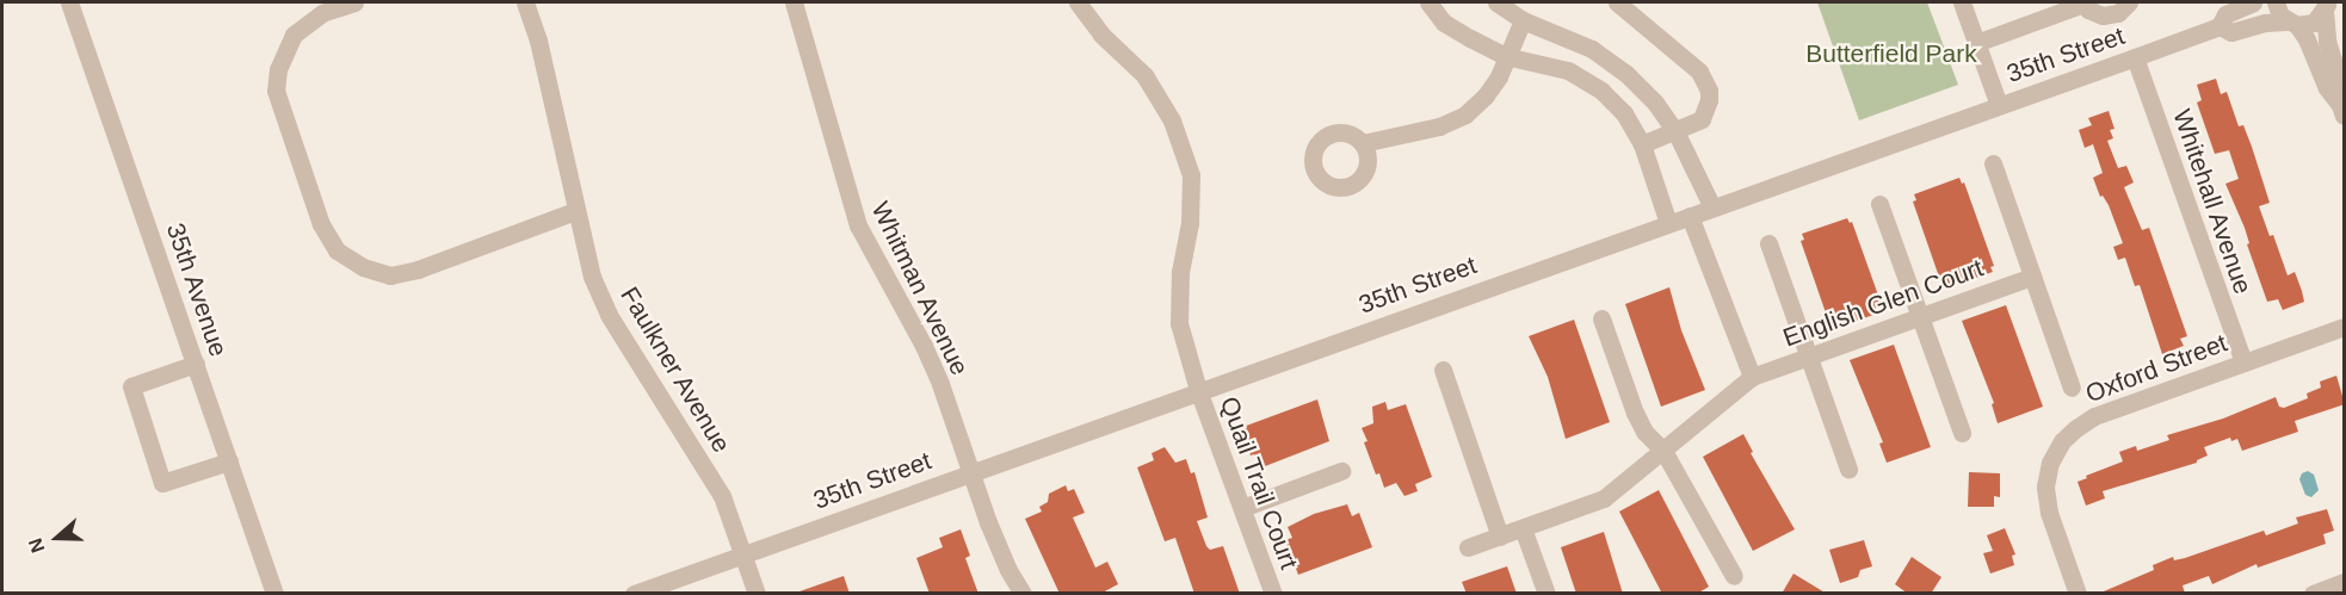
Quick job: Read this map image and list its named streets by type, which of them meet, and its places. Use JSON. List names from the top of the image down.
{
  "streets": {
    "street": [
      "35th Street",
      "Whitehall Avenue",
      "Whitman Avenue",
      "35th Avenue",
      "English Glen Court",
      "Oxford Street",
      "Faulkner Avenue",
      "Quail Trail Court"
    ]
  },
  "crossings": [
    ["35th Street", "Whitehall Avenue"],
    ["35th Street", "Whitman Avenue"],
    ["35th Street", "Faulkner Avenue"],
    ["35th Street", "Quail Trail Court"],
    ["Whitehall Avenue", "Oxford Street"]
  ],
  "parks": ["Butterfield Park"],
  "north": "left"
}
